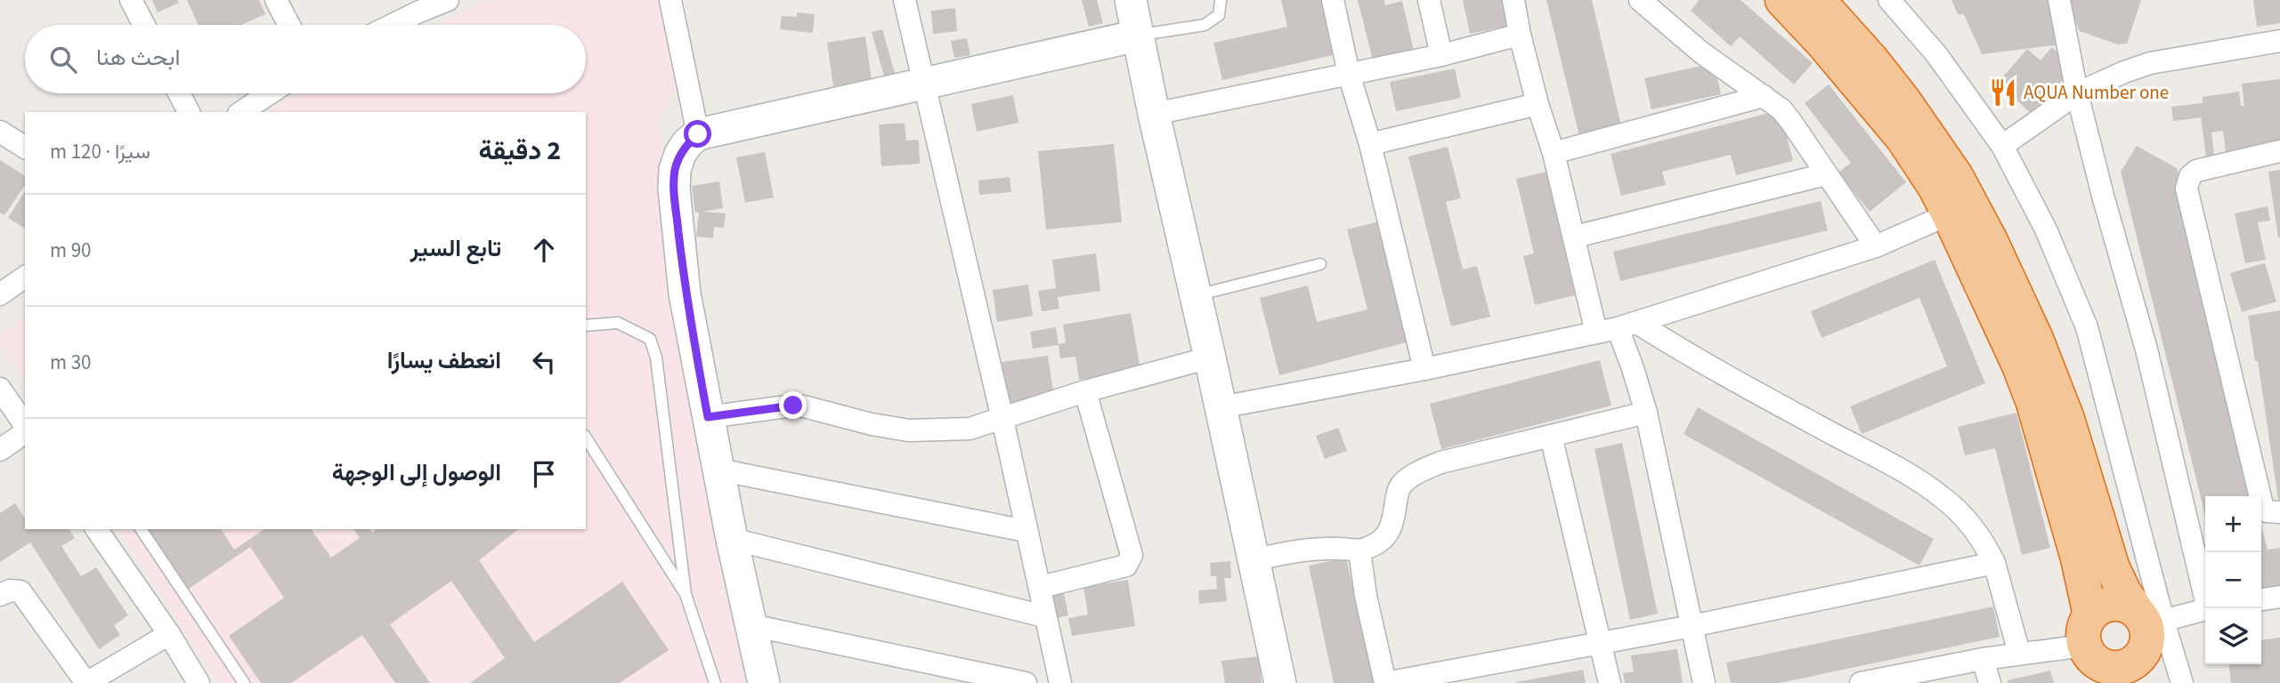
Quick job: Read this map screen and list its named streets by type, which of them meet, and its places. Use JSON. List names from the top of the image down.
{
  "places": {
    "restaurant": ["AQUA Number one"]
  },
  "page": {
    "search": "ابحث هنا",
    "heading": ["2 دقيقة", "سيرًا · 120 m"],
    "list": [
      ["تابع السير", "90 m"],
      ["انعطف يسارًا", "30 m"],
      "الوصول إلى الوجهة"
    ],
    "map_buttons": ["+", "−"]
  }
}
